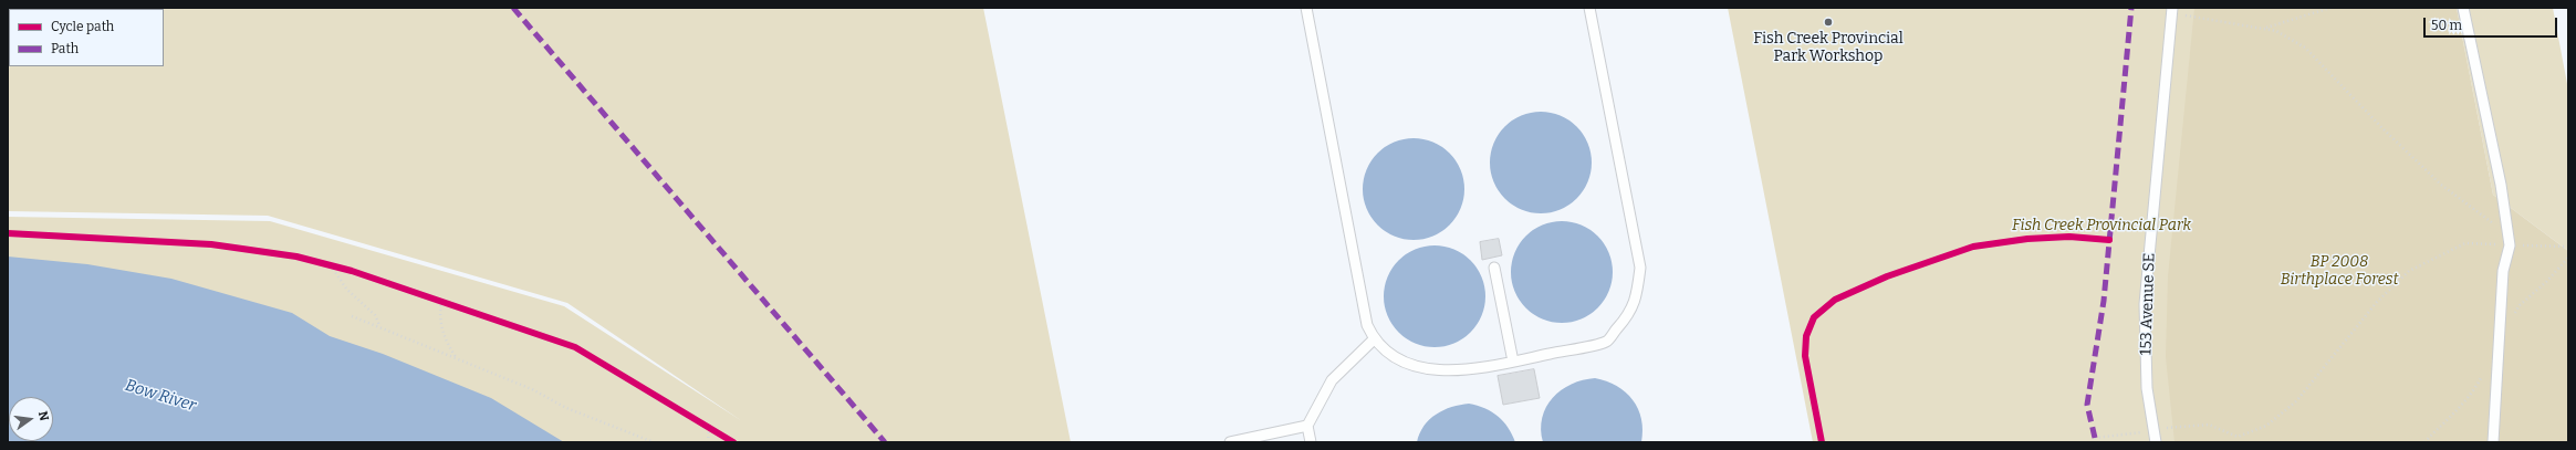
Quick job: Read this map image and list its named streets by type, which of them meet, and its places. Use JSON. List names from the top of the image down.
{
  "streets": {
    "lane": ["153 Avenue SE"]
  },
  "water": ["Bow River"],
  "parks": ["Fish Creek Provincial Park", "BP 2008 Birthplace Forest"],
  "places": ["Fish Creek Provincial Park Workshop"],
  "legend": ["Cycle path", "Path"],
  "scale_bar": "50 m",
  "north": "right"
}
